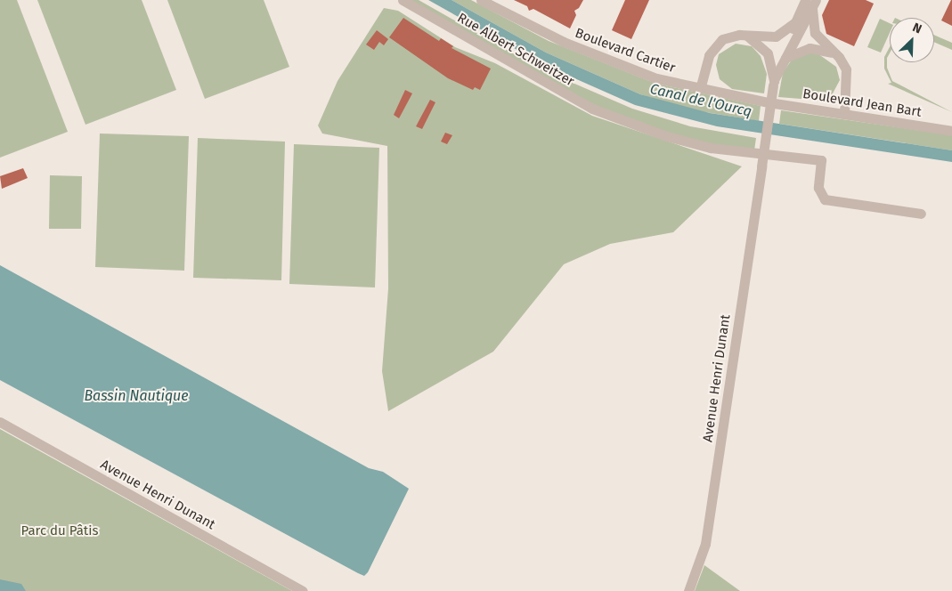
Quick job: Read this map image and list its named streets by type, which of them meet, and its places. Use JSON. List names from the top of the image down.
{
  "streets": {
    "street": [
      "Rue Albert Schweitzer",
      "Boulevard Cartier",
      "Boulevard Jean Bart",
      "Avenue Henri Dunant"
    ]
  },
  "crossings": [
    ["Boulevard Cartier", "Boulevard Jean Bart"]
  ],
  "water": ["Canal de l'Ourcq", "Bassin Nautique"],
  "parks": ["Parc du Pâtis"],
  "north": "top right"
}
